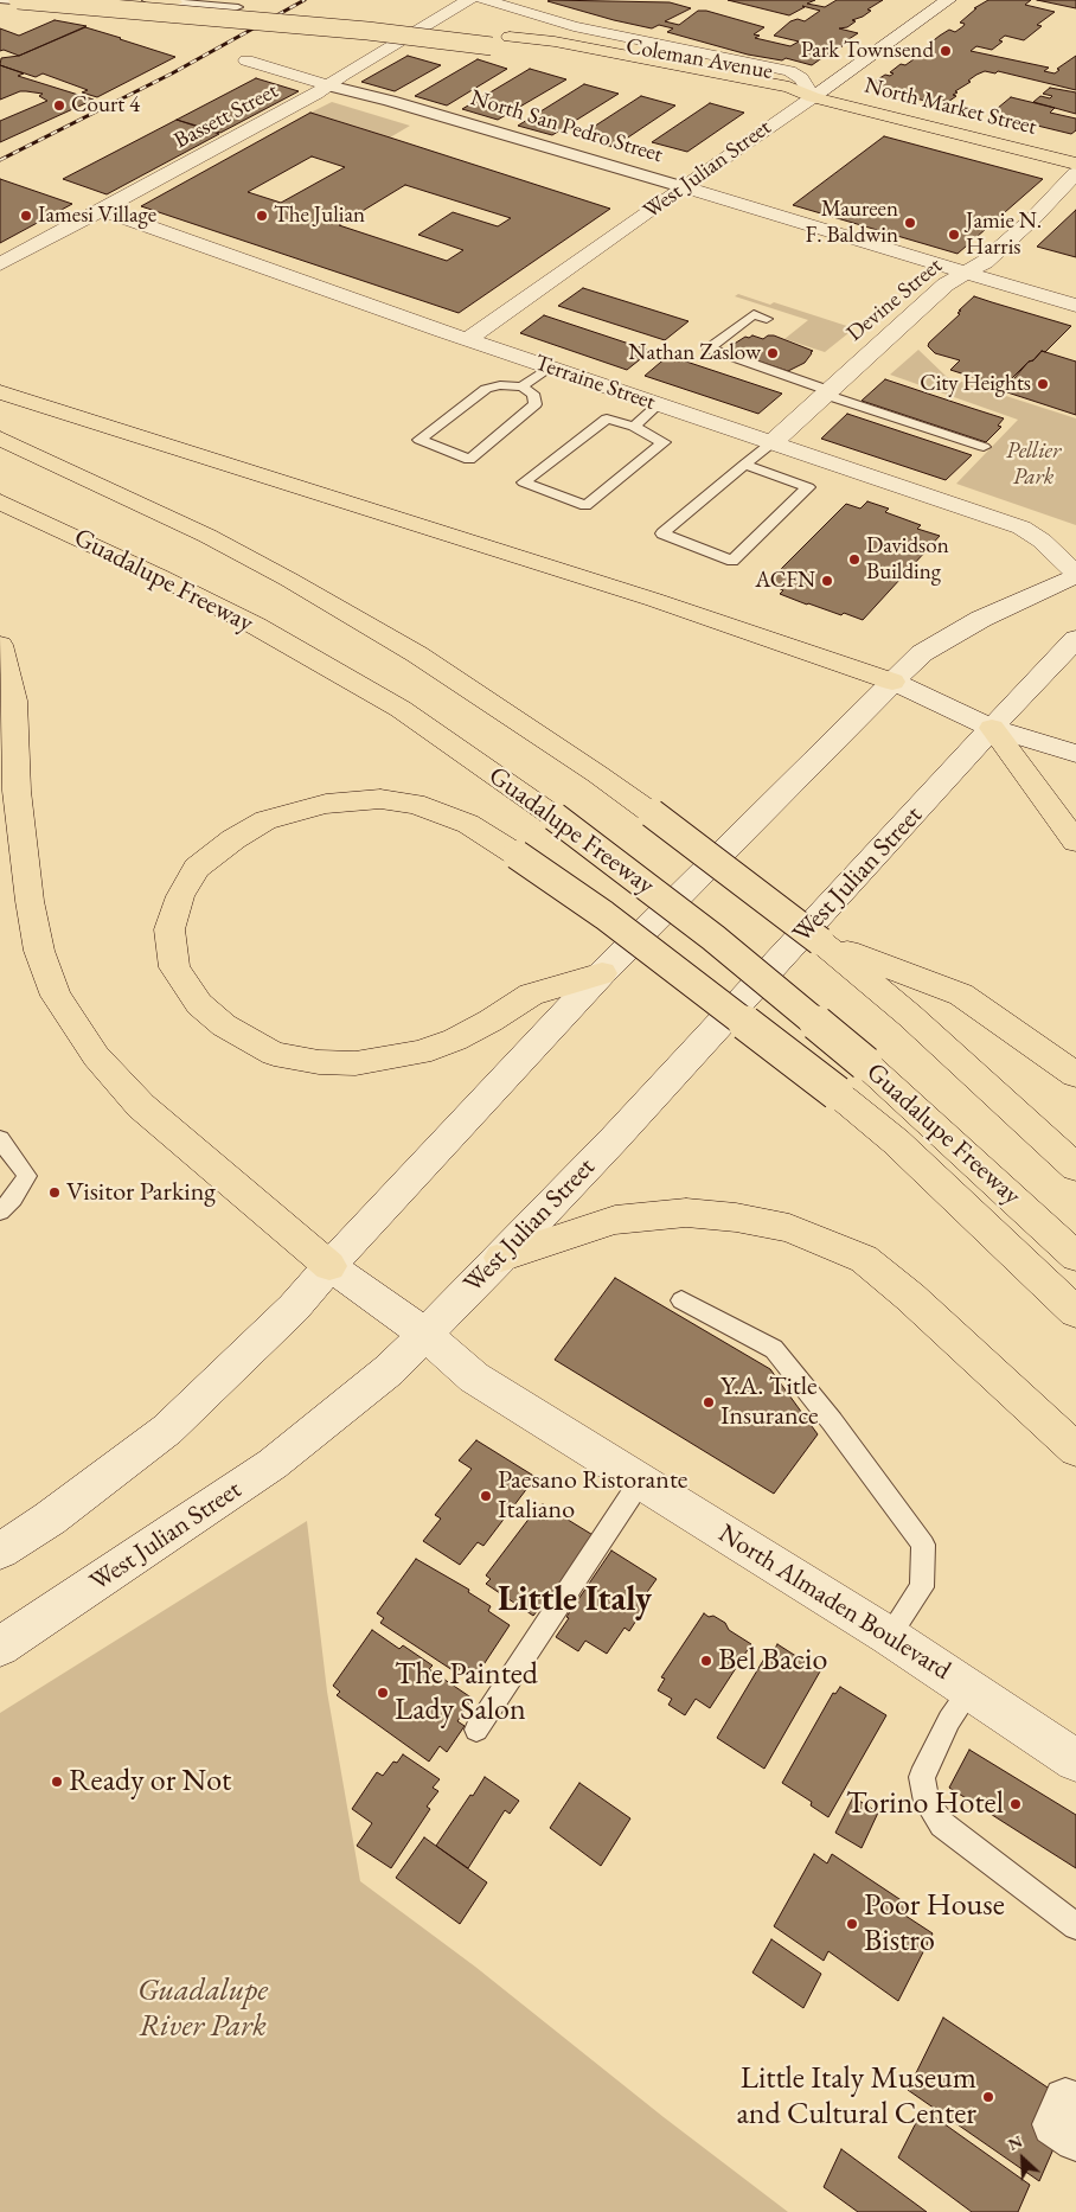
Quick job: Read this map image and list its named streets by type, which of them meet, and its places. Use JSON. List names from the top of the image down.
{
  "streets": {
    "main road": ["Coleman Avenue", "North Market Street", "Guadalupe Freeway"],
    "street": [
      "Bassett Street",
      "North San Pedro Street",
      "West Julian Street",
      "Devine Street",
      "Terraine Street",
      "North Almaden Boulevard"
    ]
  },
  "crossings": [
    ["Coleman Avenue", "North Market Street"],
    ["Coleman Avenue", "West Julian Street"],
    ["North Market Street", "West Julian Street"],
    ["Bassett Street", "North San Pedro Street"],
    ["Bassett Street", "Terraine Street"],
    ["North San Pedro Street", "West Julian Street"],
    ["North San Pedro Street", "Devine Street"],
    ["West Julian Street", "Terraine Street"],
    ["West Julian Street", "North Almaden Boulevard"],
    ["Devine Street", "Terraine Street"]
  ],
  "districts": ["Little Italy"],
  "parks": ["Pellier Park", "Guadalupe River Park"],
  "places": [
    "Park Townsend",
    "Court 4",
    "Iamesi Village",
    "The Julian",
    "Maureen F. Baldwin",
    "Jamie N. Harris",
    "Nathan Zaslow",
    "City Heights",
    "Davidson Building",
    "ACFN",
    "Visitor Parking",
    "Y.A. Title Insurance",
    "Paesano Ristorante Italiano",
    "Bel Bacio",
    "The Painted Lady Salon",
    "Ready or Not",
    "Torino Hotel",
    "Poor House Bistro",
    "Little Italy Museum and Cultural Center"
  ],
  "north": "top left"
}
